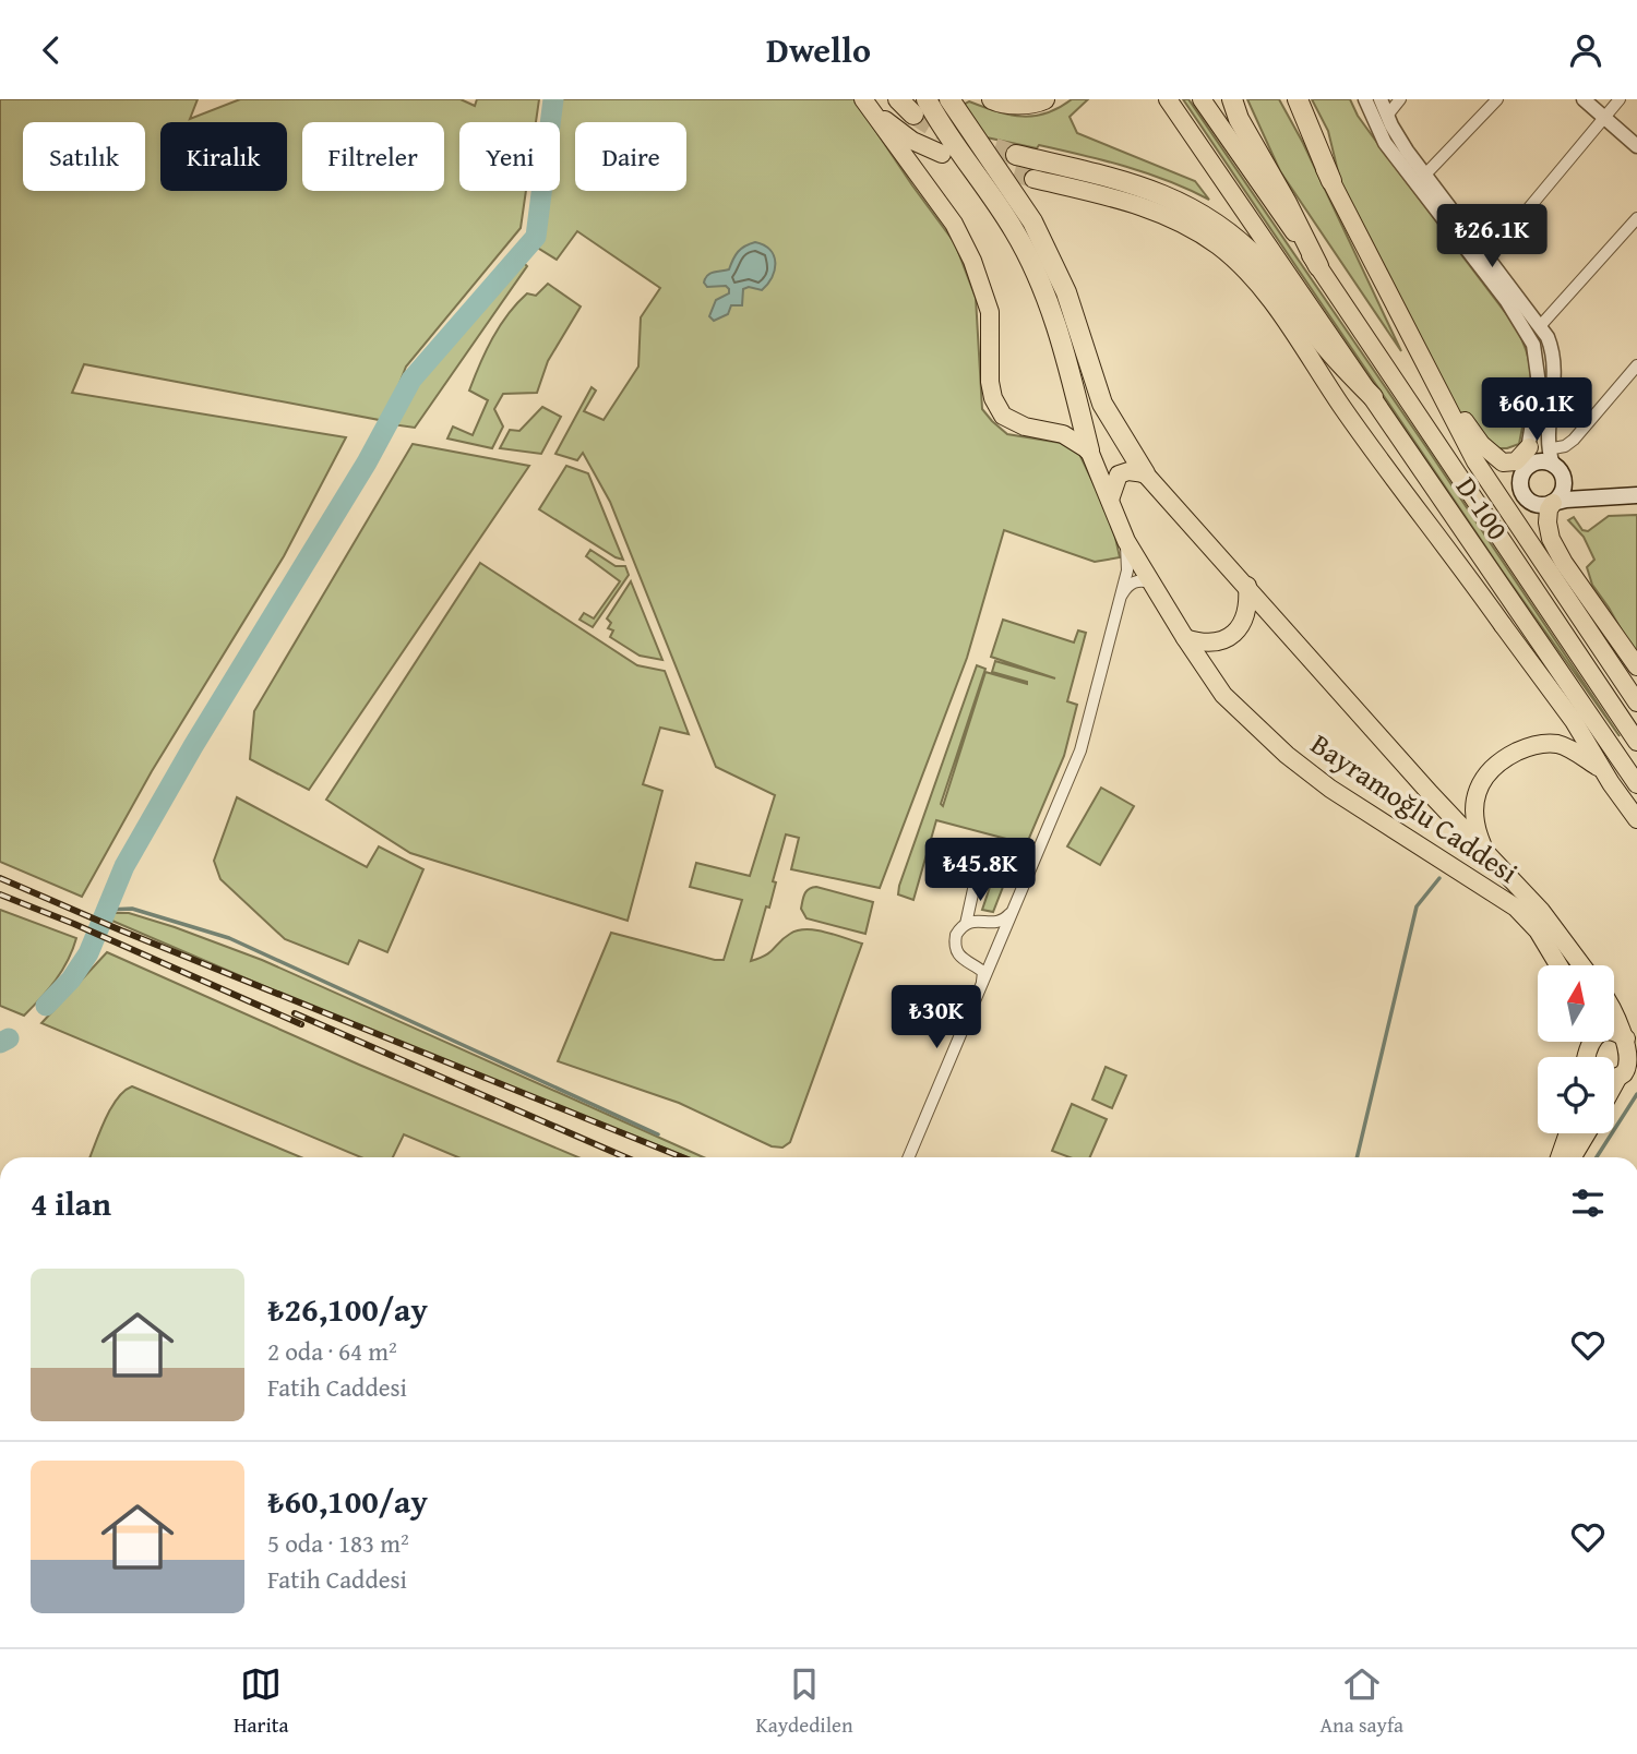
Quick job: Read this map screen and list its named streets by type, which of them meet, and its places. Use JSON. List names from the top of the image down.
{
  "streets": {
    "main road": ["D-100", "Bayramoğlu Caddesi"]
  },
  "north": "top",
  "page": {
    "header": "Dwello",
    "chip": [
      "Satılık",
      "Kiralık",
      "Filtreler",
      "Yeni",
      "Daire"
    ],
    "price": [
      "₺26.1K",
      "₺60.1K",
      "₺45.8K",
      "₺30K"
    ],
    "heading": "4 ilan",
    "list": [
      {
        "name": "₺26,100/ay",
        "note": "2 oda · 64 m² · Fatih Caddesi"
      },
      {
        "name": "₺60,100/ay",
        "note": "5 oda · 183 m² · Fatih Caddesi"
      }
    ],
    "tabs": ["Harita", "Kaydedilen", "Ana sayfa"]
  }
}
